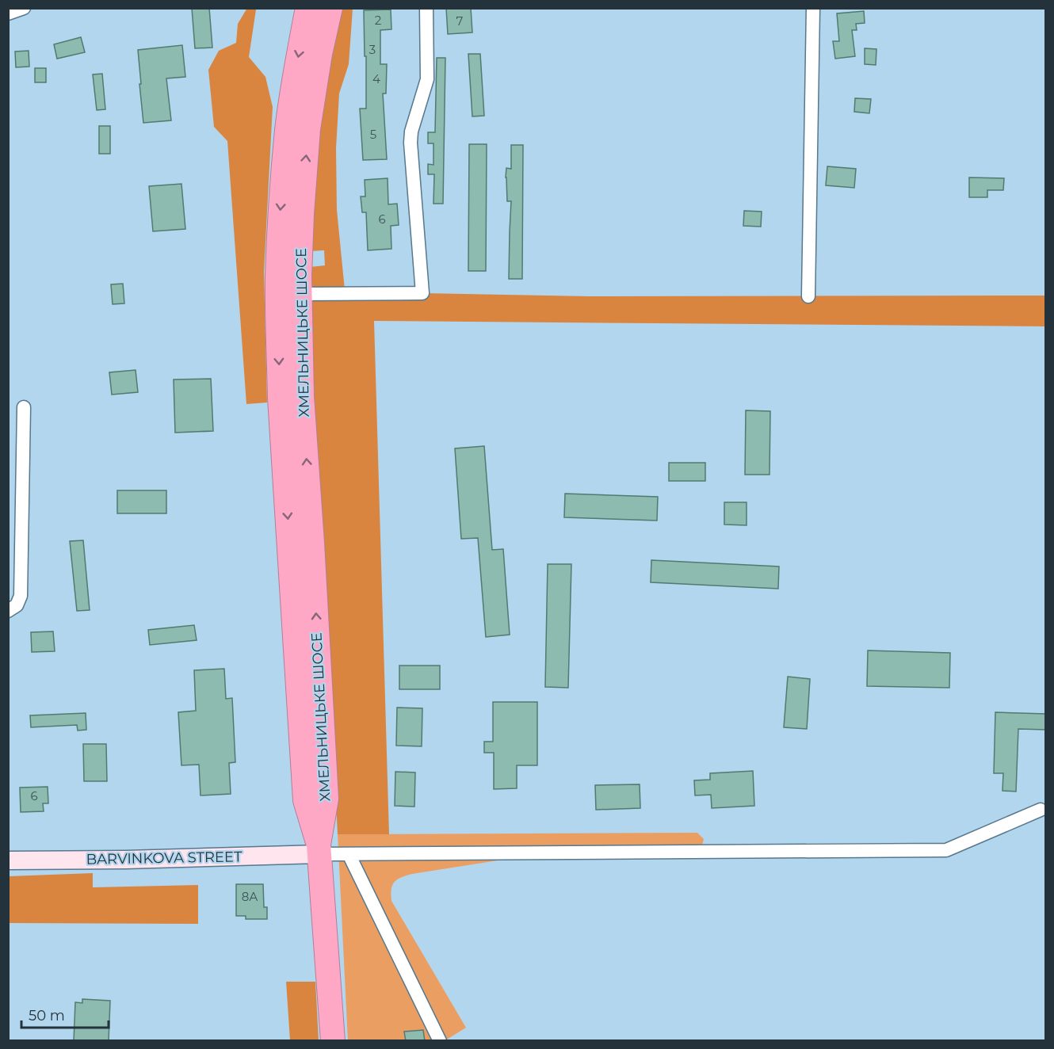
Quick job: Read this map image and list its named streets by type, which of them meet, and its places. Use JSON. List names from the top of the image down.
{
  "streets": {
    "highway": ["ХМЕЛЬНИЦЬКЕ ШОСЕ"],
    "street": ["BARVINKOVA STREET"]
  },
  "crossings": [
    ["ХМЕЛЬНИЦЬКЕ ШОСЕ", "BARVINKOVA STREET"]
  ],
  "house_numbers": [
    "2",
    "7",
    "3",
    "4",
    "5",
    "6",
    "6",
    "8А"
  ],
  "scale_bar": "50 m"
}
